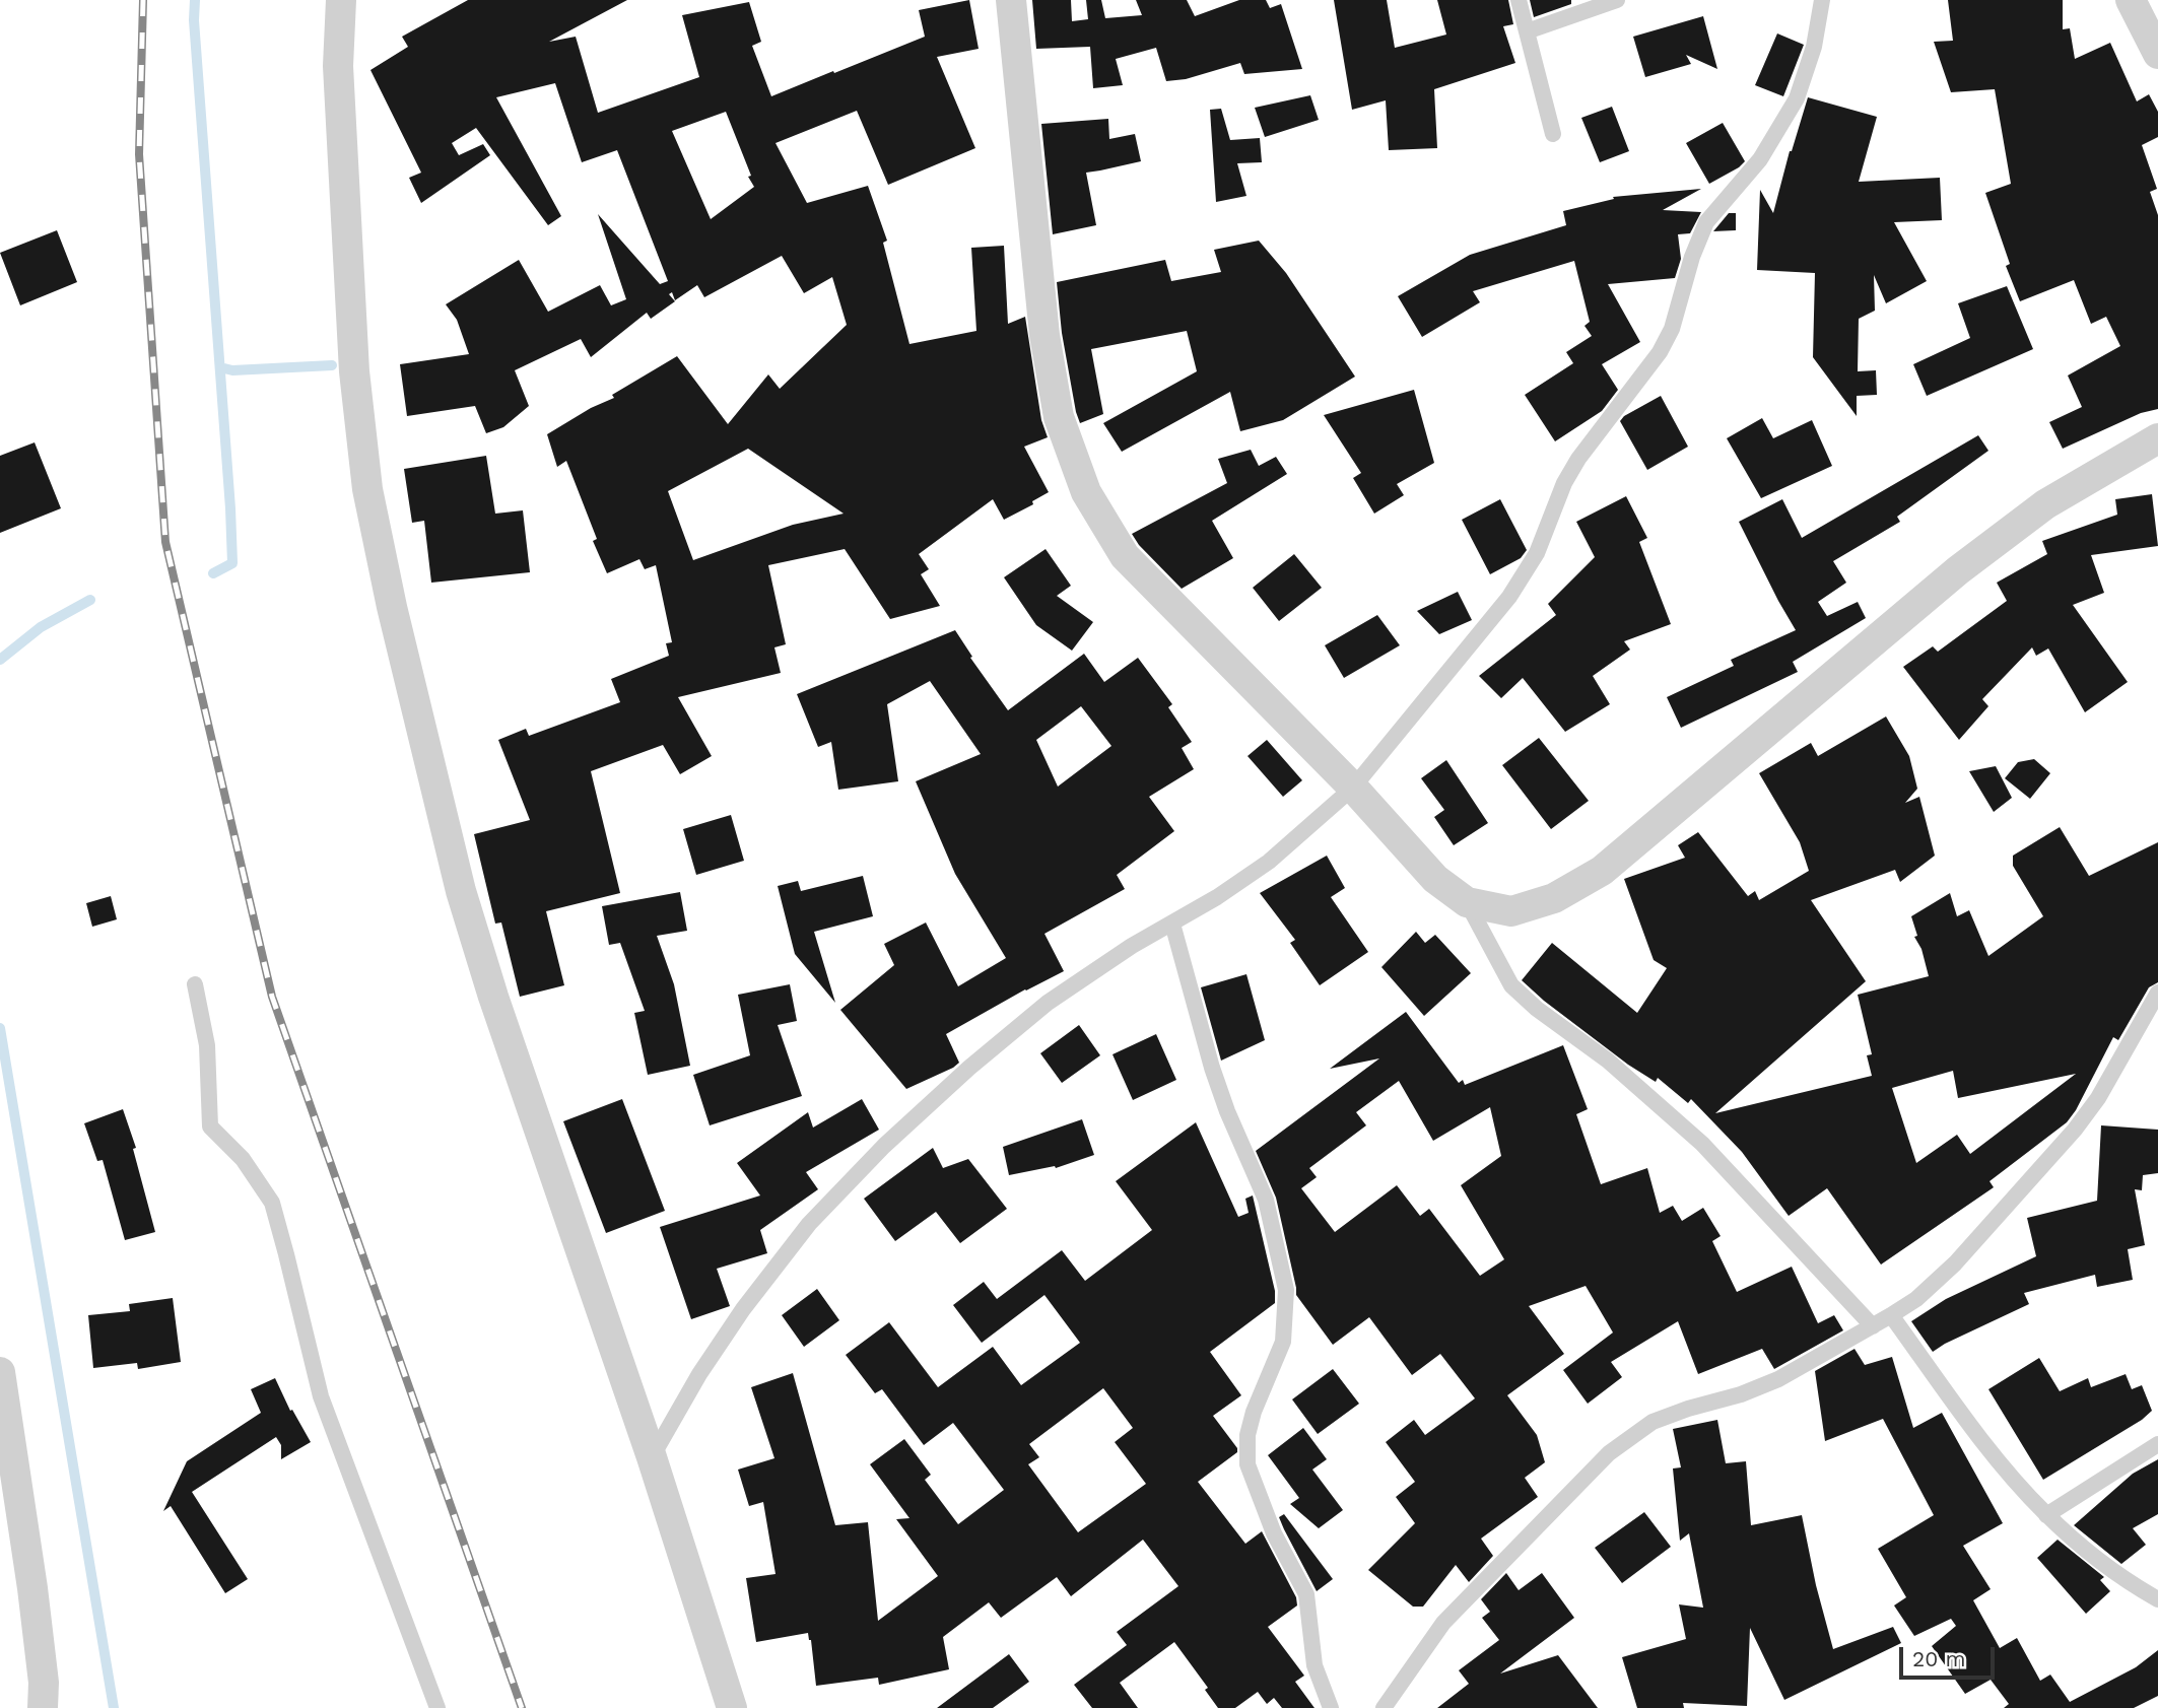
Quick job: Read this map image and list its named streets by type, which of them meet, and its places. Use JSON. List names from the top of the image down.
{
  "scale_bar": "20 m"
}
